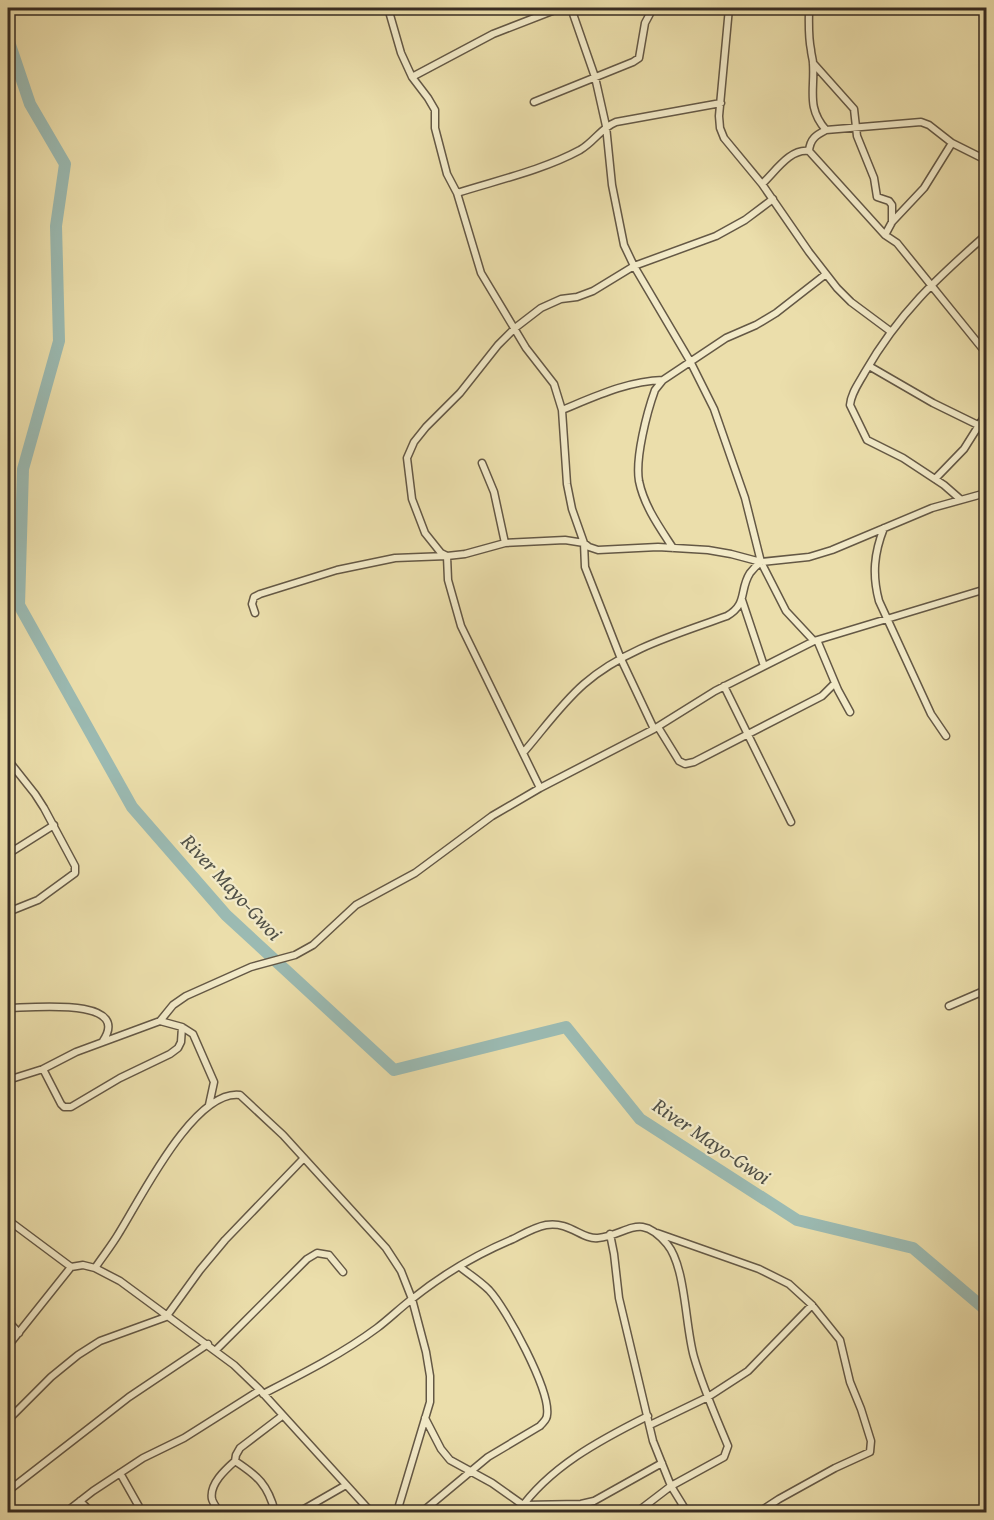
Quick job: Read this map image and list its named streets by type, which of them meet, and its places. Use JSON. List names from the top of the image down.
{
  "water": ["River Mayo-Gwoi"]
}
